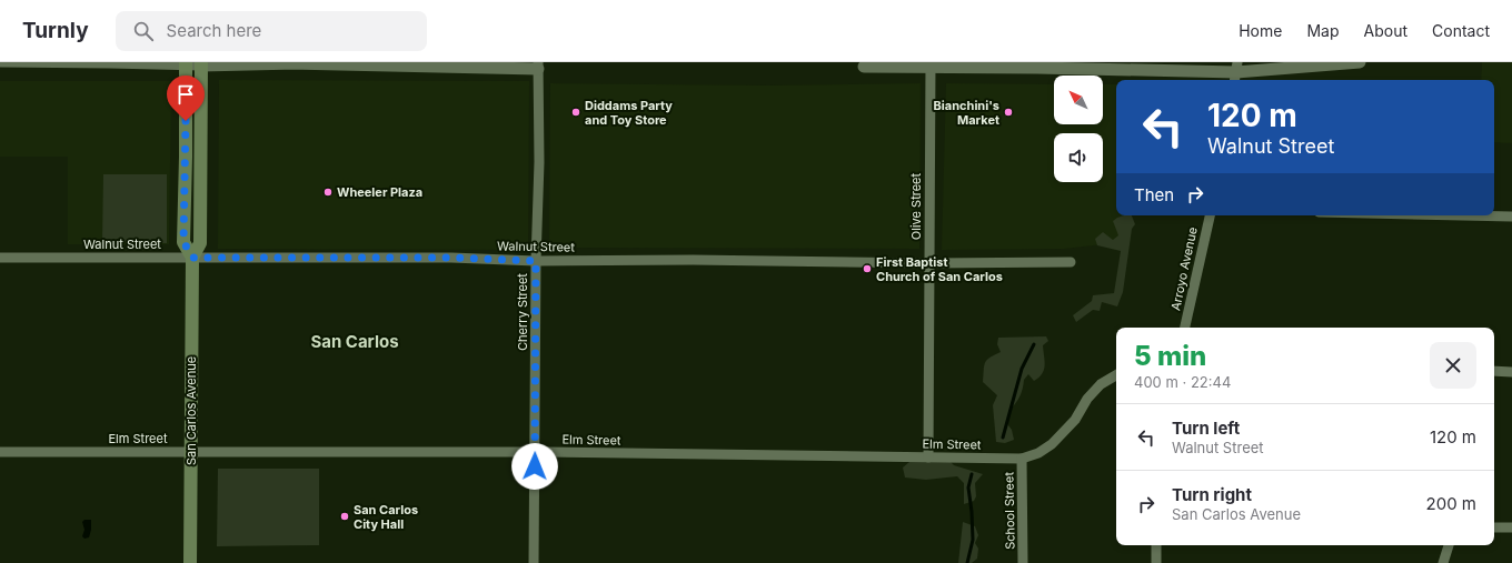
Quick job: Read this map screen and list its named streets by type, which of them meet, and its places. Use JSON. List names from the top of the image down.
{
  "streets": {
    "main road": ["San Carlos Avenue"],
    "street": [
      "Olive Street",
      "Walnut Street",
      "Arroyo Avenue",
      "Cherry Street",
      "Elm Street",
      "School Street"
    ]
  },
  "crossings": [
    ["Olive Street", "Walnut Street"],
    ["Olive Street", "Elm Street"],
    ["Walnut Street", "Cherry Street"],
    ["Walnut Street", "San Carlos Avenue"],
    ["Cherry Street", "Elm Street"],
    ["San Carlos Avenue", "Elm Street"],
    ["Elm Street", "School Street"]
  ],
  "districts": ["San Carlos"],
  "places": [
    "Diddams Party and Toy Store",
    "Bianchini's Market",
    "Wheeler Plaza",
    "First Baptist Church of San Carlos",
    "San Carlos City Hall"
  ],
  "north": "top left",
  "page": {
    "header": "Turnly",
    "search": "Search here",
    "nav": [
      "Home",
      "Map",
      "About",
      "Contact"
    ],
    "turn": ["120 m", "Walnut Street"],
    "then": "Then",
    "heading": ["5 min", "400 m · 22:44"],
    "list": [
      {
        "name": "Turn left",
        "note": "Walnut Street",
        "value": "120 m"
      },
      {
        "name": "Turn right",
        "note": "San Carlos Avenue",
        "value": "200 m"
      }
    ]
  }
}
